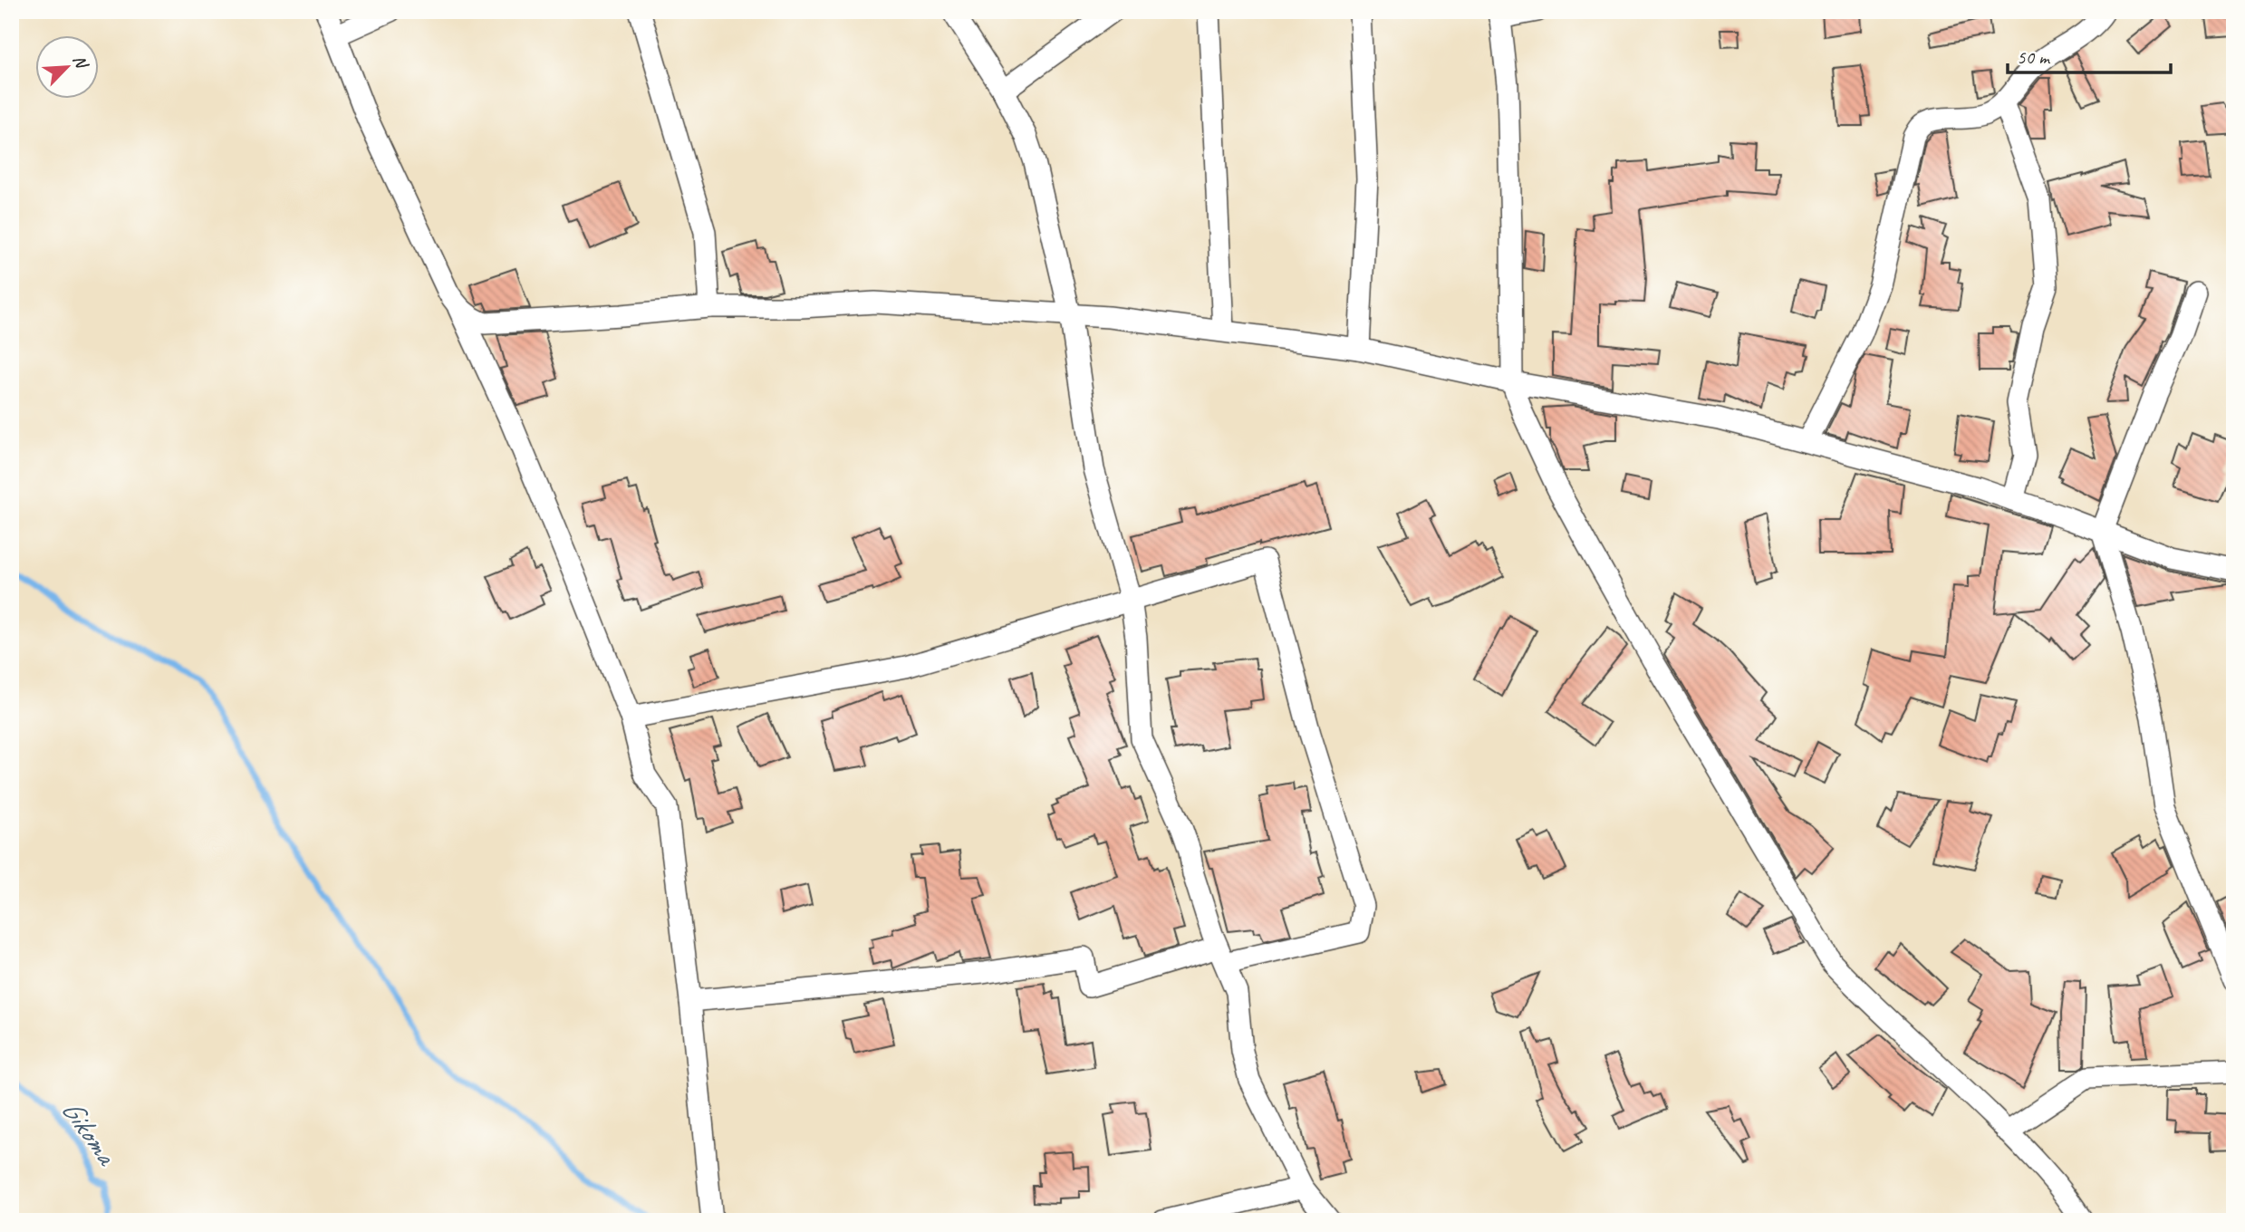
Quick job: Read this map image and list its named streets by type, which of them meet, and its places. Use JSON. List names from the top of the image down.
{
  "water": ["Gikoma"],
  "scale_bar": "50 m",
  "north": "top right"
}
